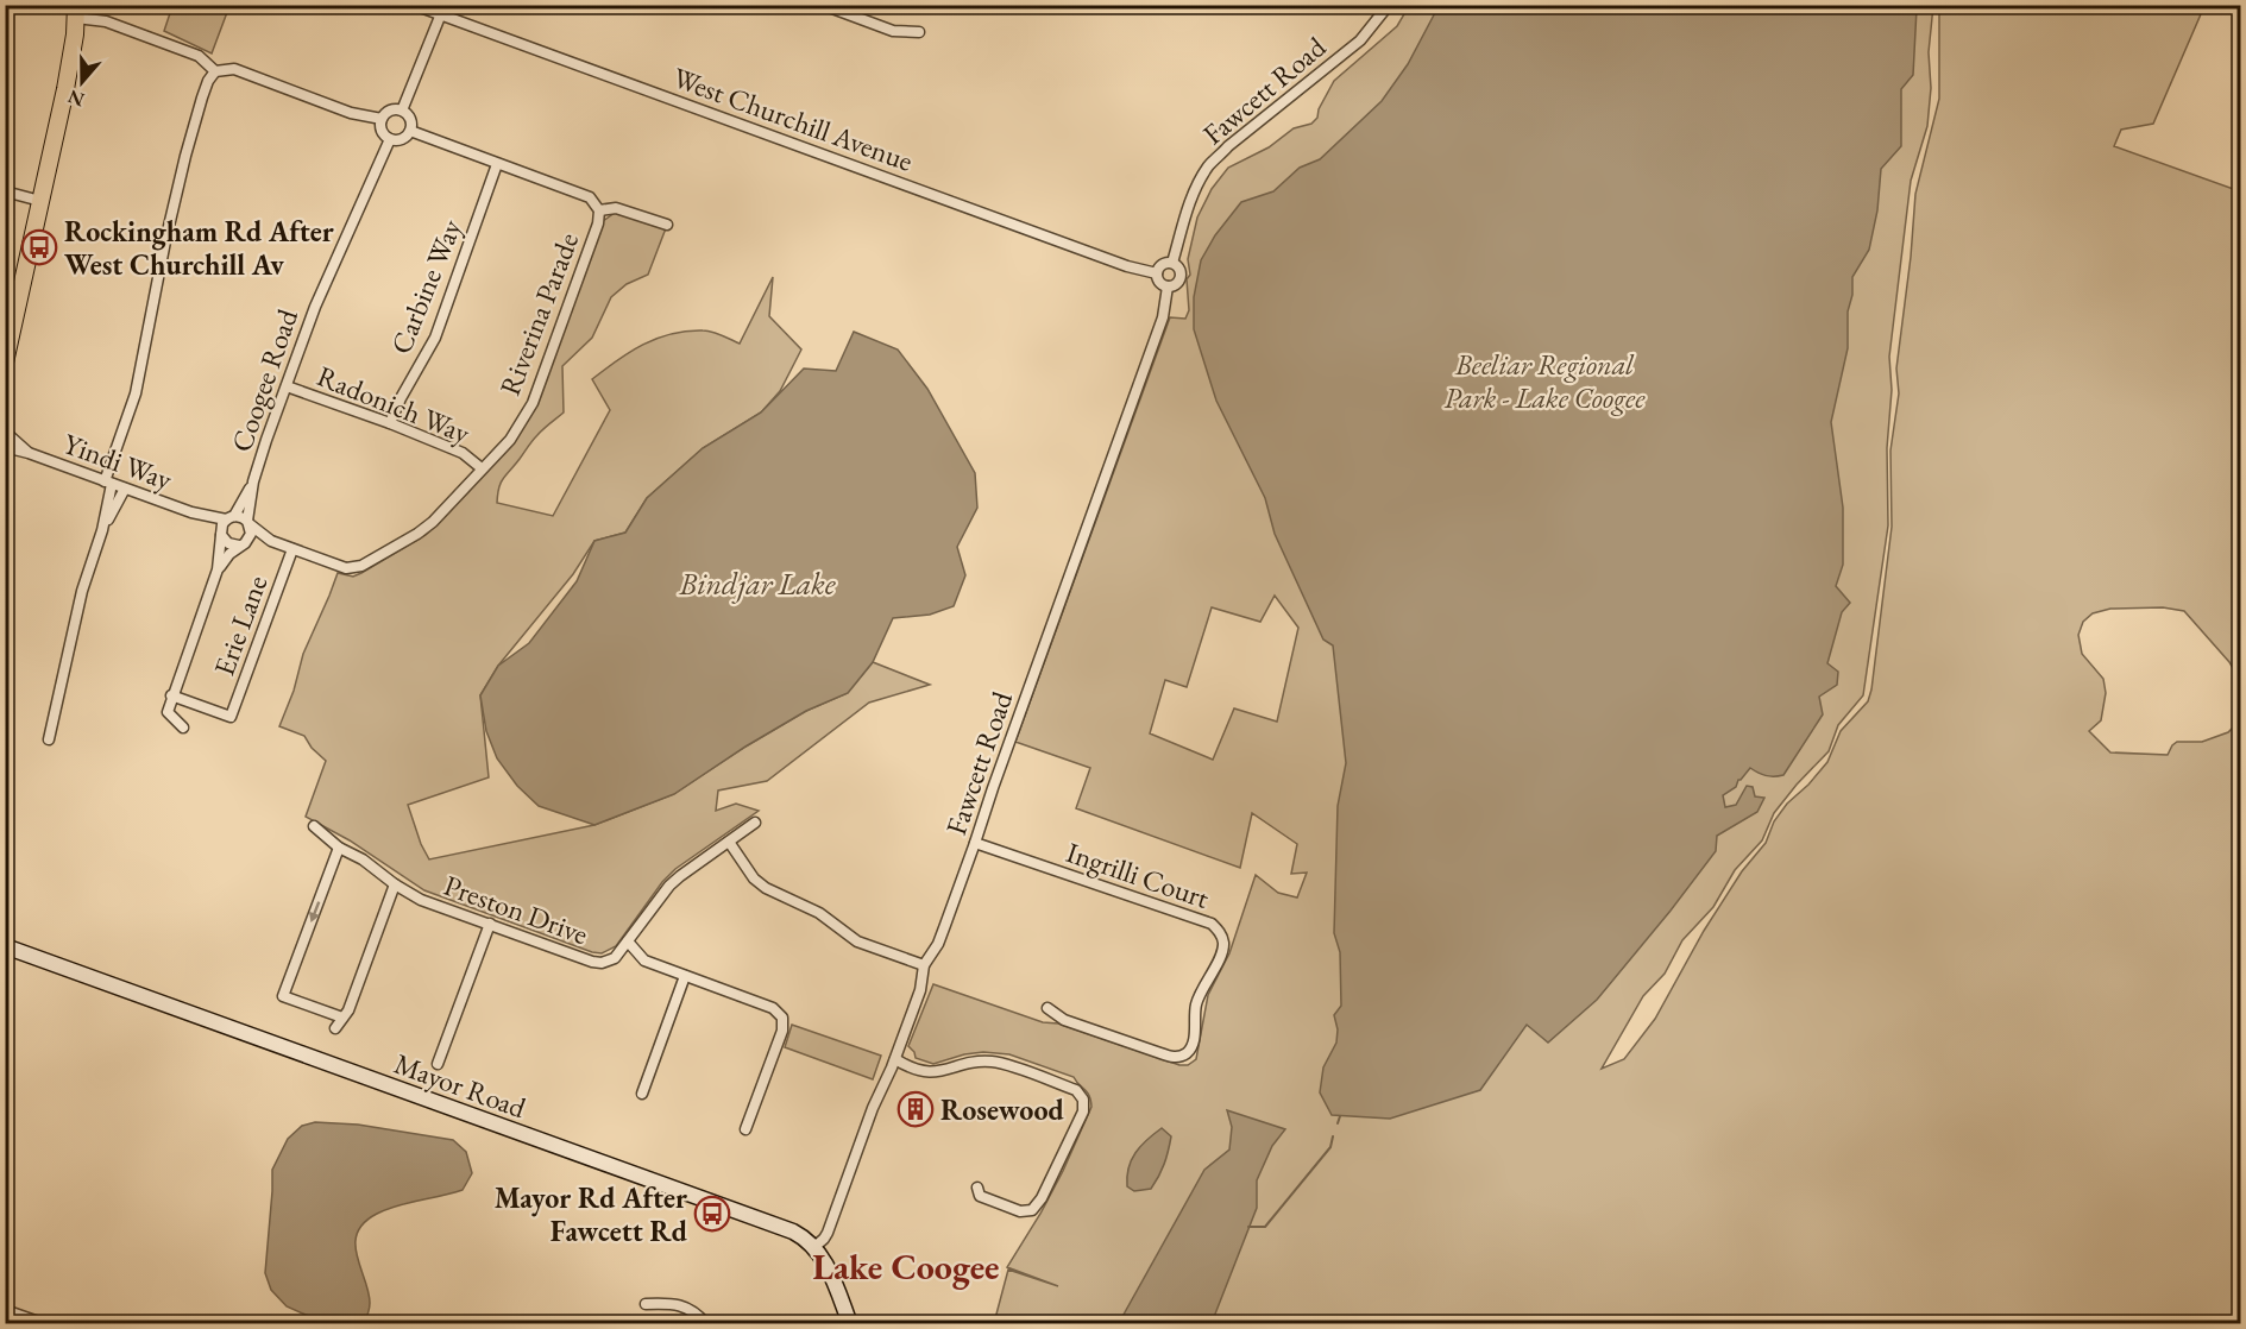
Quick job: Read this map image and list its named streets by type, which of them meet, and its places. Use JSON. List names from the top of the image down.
{
  "streets": {
    "main road": ["Mayor Road"],
    "street": [
      "Fawcett Road",
      "West Churchill Avenue",
      "Carbine Way",
      "Riverina Parade",
      "Coogee Road",
      "Radonich Way",
      "Yindi Way",
      "Erie Lane",
      "Ingrilli Court",
      "Preston Drive"
    ]
  },
  "crossings": [
    ["Fawcett Road", "West Churchill Avenue"],
    ["Fawcett Road", "Ingrilli Court"],
    ["Fawcett Road", "Mayor Road"],
    ["Carbine Way", "Riverina Parade"],
    ["Carbine Way", "Radonich Way"],
    ["Riverina Parade", "Coogee Road"],
    ["Riverina Parade", "Radonich Way"],
    ["Riverina Parade", "Yindi Way"],
    ["Coogee Road", "Radonich Way"],
    ["Coogee Road", "Yindi Way"],
    ["Yindi Way", "Erie Lane"]
  ],
  "districts": ["Lake Coogee"],
  "water": ["Bindjar Lake"],
  "parks": ["Beeliar Regional Park - Lake Coogee"],
  "places": {
    "bus stop": ["Rockingham Rd After West Churchill Av", "Mayor Rd After Fawcett Rd"],
    "building": ["Rosewood"]
  },
  "north": "bottom"
}
